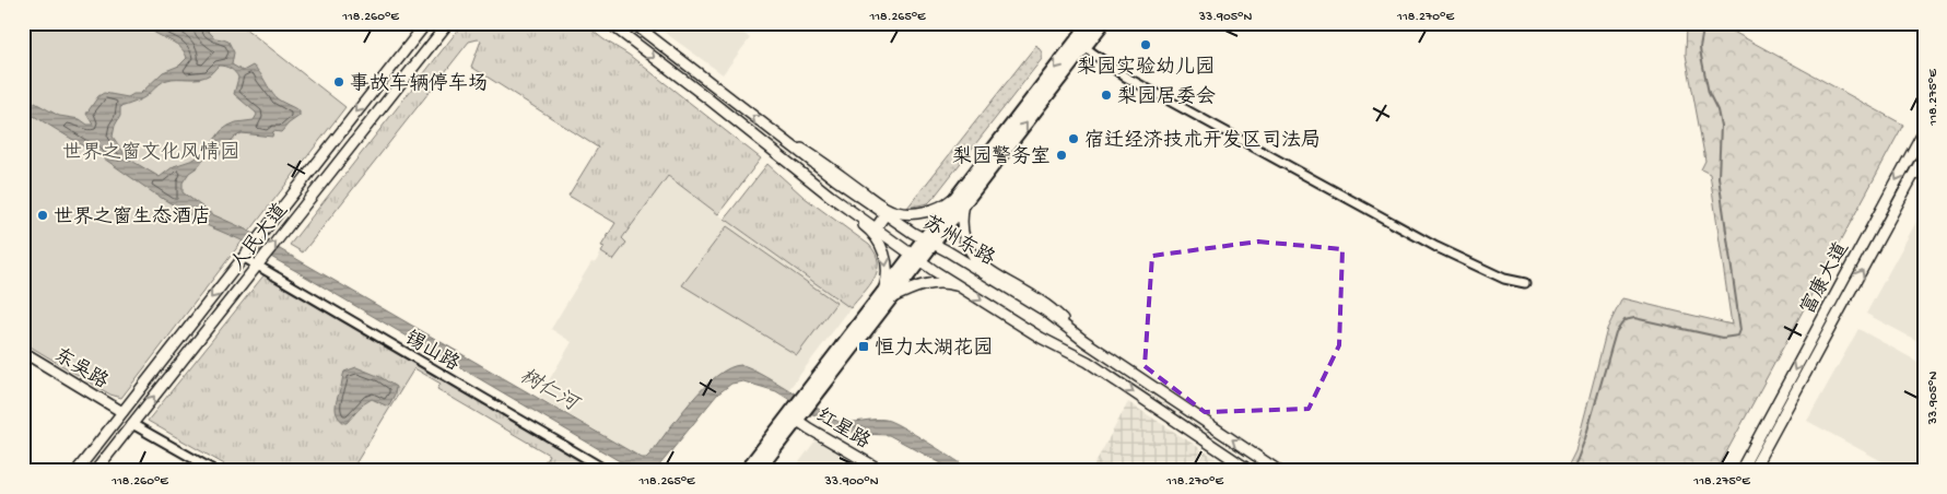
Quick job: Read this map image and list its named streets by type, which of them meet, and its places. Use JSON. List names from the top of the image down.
{
  "streets": {
    "main road": [
      "人民大道",
      "苏州东路",
      "富康大道",
      "东吴路",
      "红星路"
    ],
    "street": ["锡山路"]
  },
  "crossings": [
    ["人民大道", "锡山路"],
    ["人民大道", "东吴路"]
  ],
  "water": ["树仁河"],
  "parks": ["世界之窗文化风情园"],
  "places": {
    "other": [
      "梨园实验幼儿园",
      "事故车辆停车场",
      "梨园居委会",
      "宿迁经济技术开发区司法局",
      "梨园警务室",
      "世界之窗生态酒店"
    ],
    "transit": ["恒力太湖花园"]
  },
  "coordinates": [
    "118.260°E",
    "118.265°E",
    "33.905°N",
    "118.270°E",
    "118.275°E",
    "33.900°N"
  ]
}
